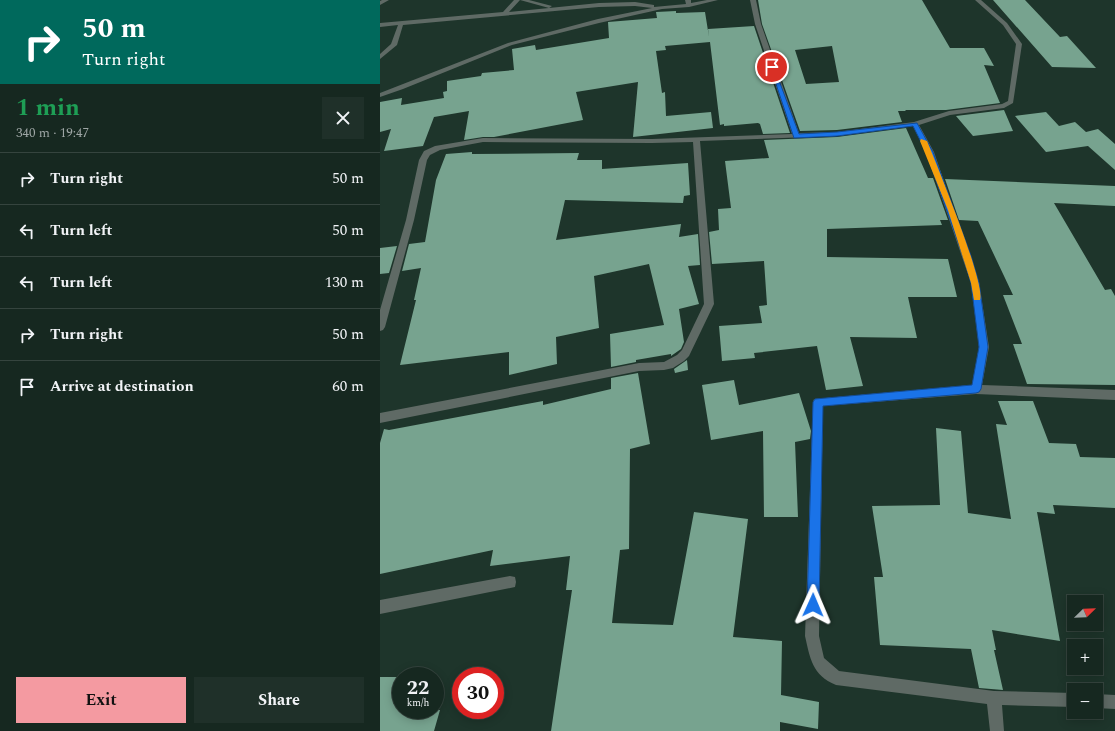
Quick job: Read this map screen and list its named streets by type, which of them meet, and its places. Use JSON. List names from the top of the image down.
{
  "north": "top right",
  "page": {
    "turn": ["50 m", "Turn right"],
    "heading": ["1 min", "340 m · 19:47"],
    "list": [
      {
        "name": "Turn right",
        "value": "50 m"
      },
      {
        "name": "Turn left",
        "value": "50 m"
      },
      {
        "name": "Turn left",
        "value": "130 m"
      },
      {
        "name": "Turn right",
        "value": "50 m"
      },
      {
        "name": "Arrive at destination",
        "value": "60 m"
      }
    ],
    "map_buttons": ["+", "−"],
    "speed": "22 km/h",
    "limit": "30",
    "buttons": ["Exit", "Share"]
  }
}
